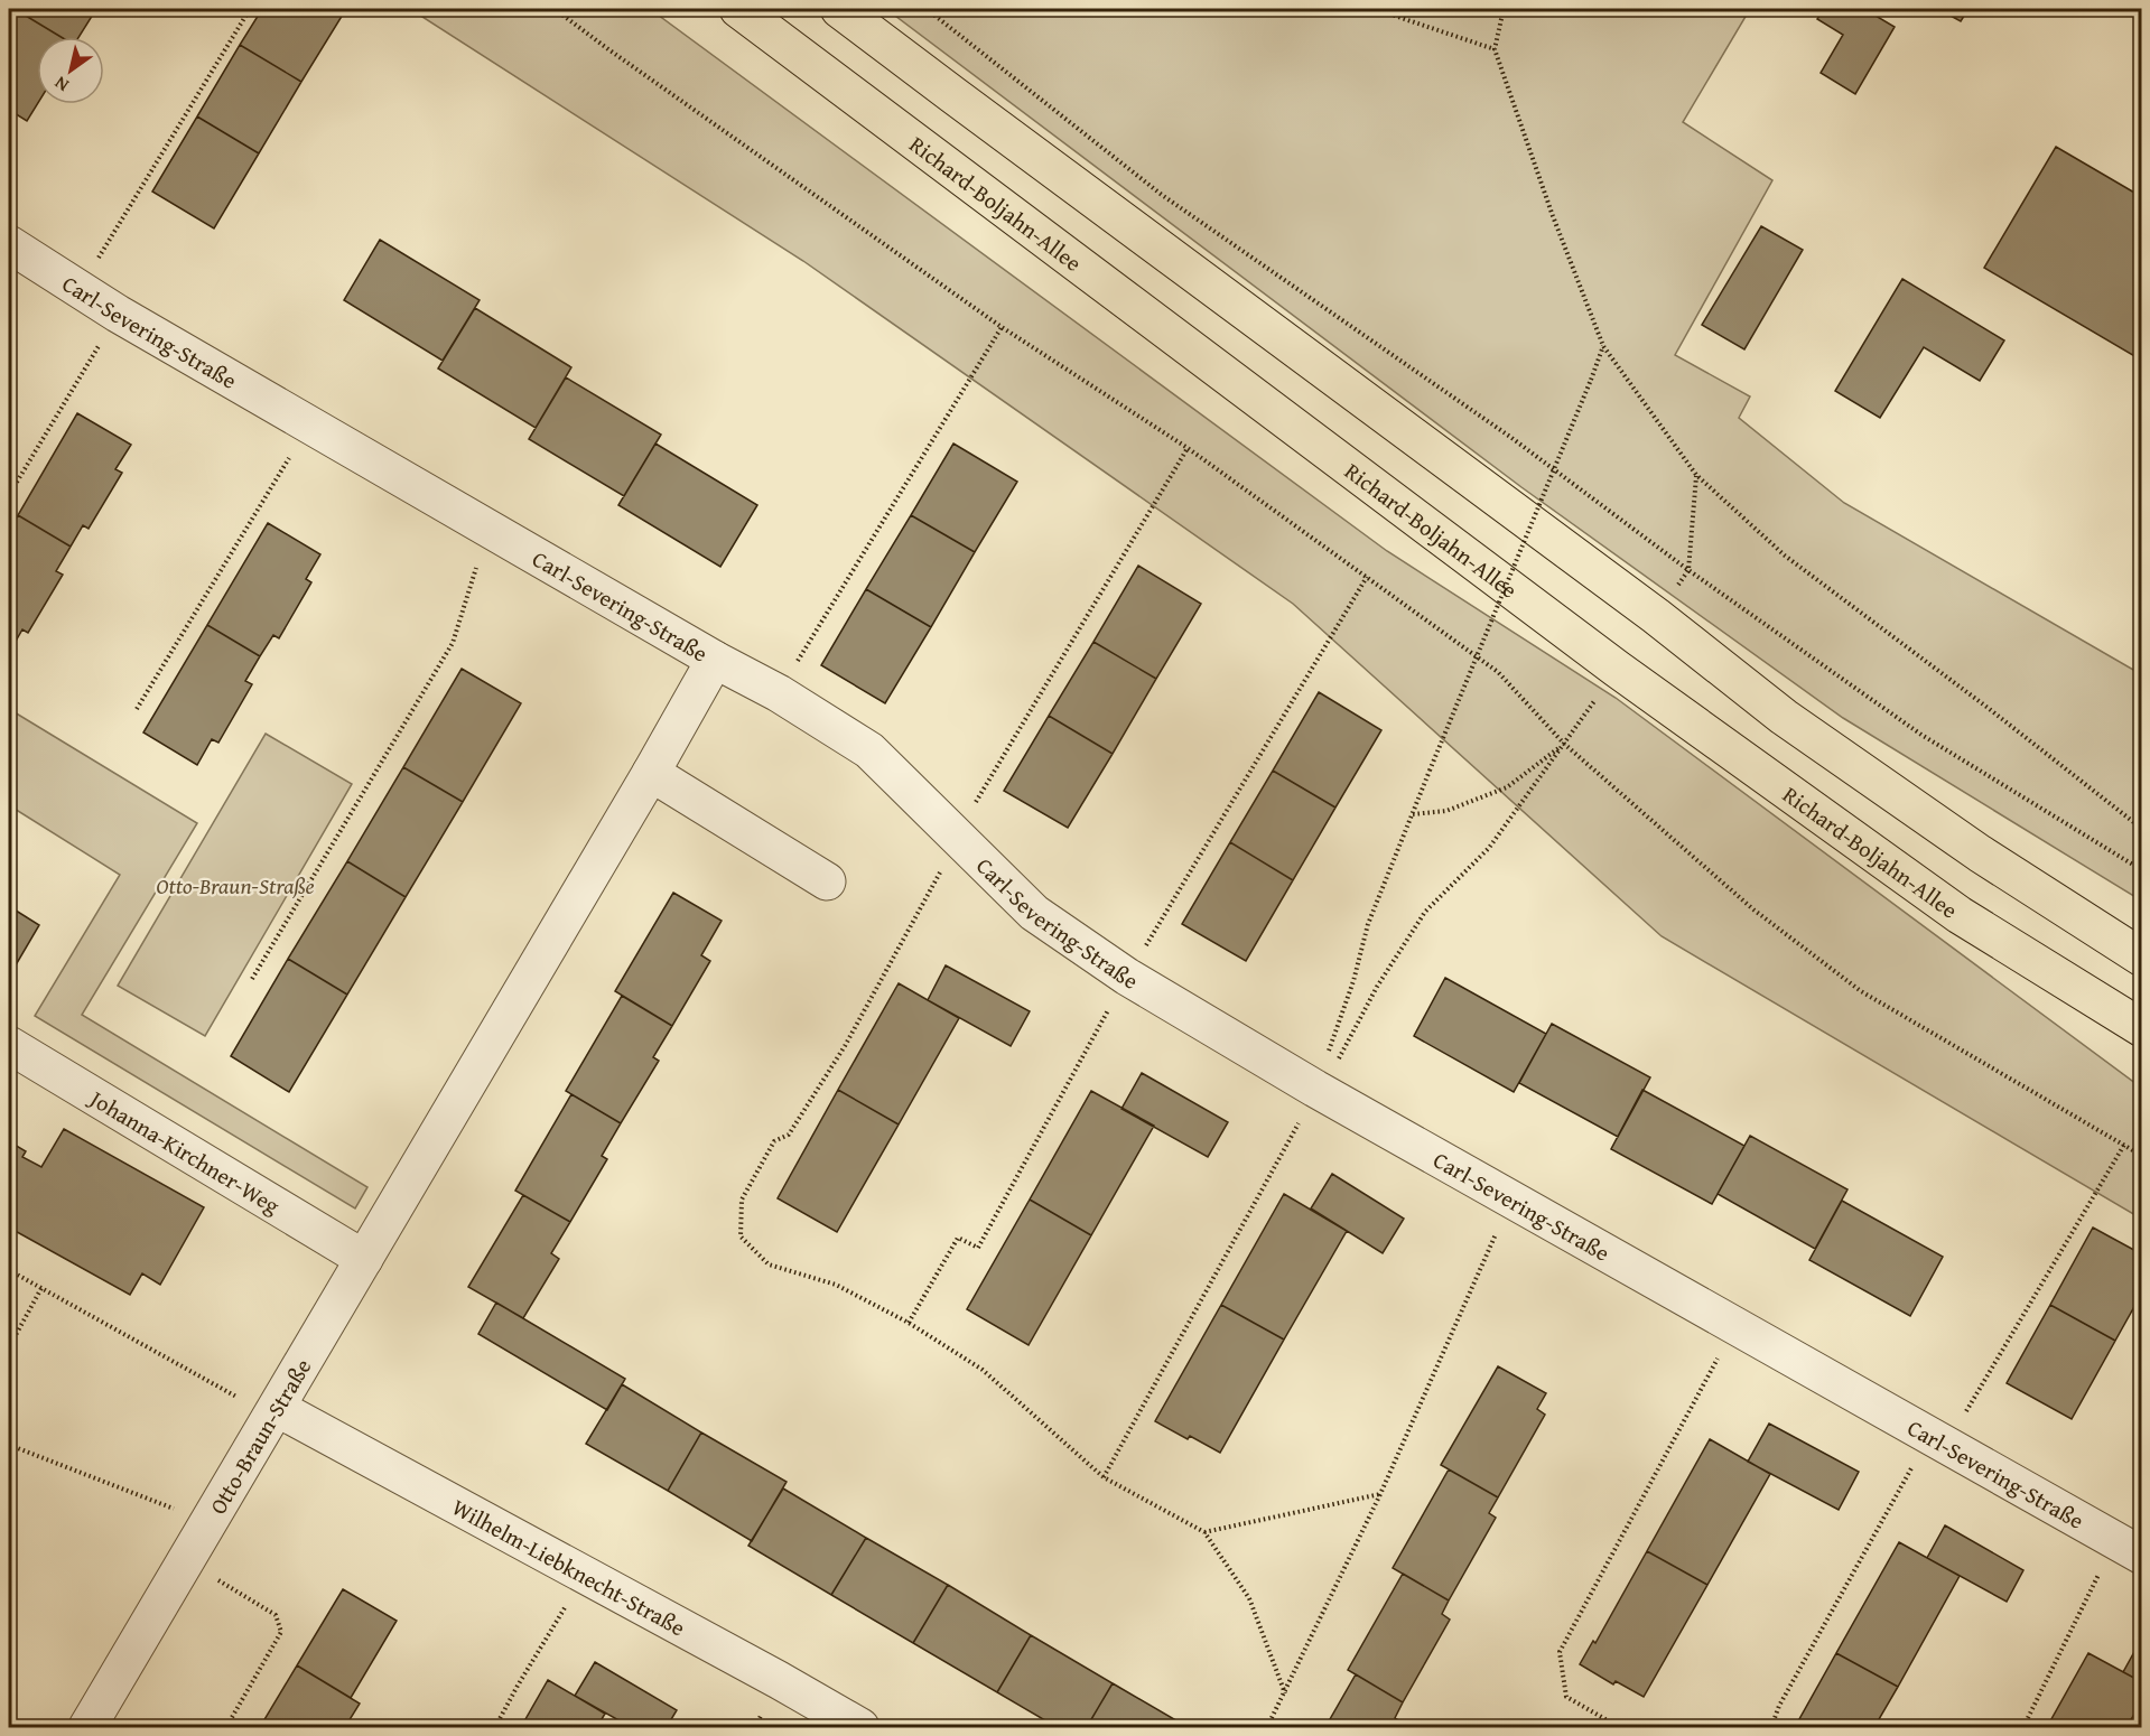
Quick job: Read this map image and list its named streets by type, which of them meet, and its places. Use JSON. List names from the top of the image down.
{
  "streets": {
    "main road": ["Richard-Boljahn-Allee"],
    "street": [
      "Carl-Severing-Straße",
      "Johanna-Kirchner-Weg",
      "Otto-Braun-Straße",
      "Wilhelm-Liebknecht-Straße"
    ]
  },
  "crossings": [
    ["Carl-Severing-Straße", "Otto-Braun-Straße"],
    ["Johanna-Kirchner-Weg", "Otto-Braun-Straße"],
    ["Otto-Braun-Straße", "Wilhelm-Liebknecht-Straße"]
  ],
  "parks": ["Otto-Braun-Straße"],
  "north": "bottom left"
}
